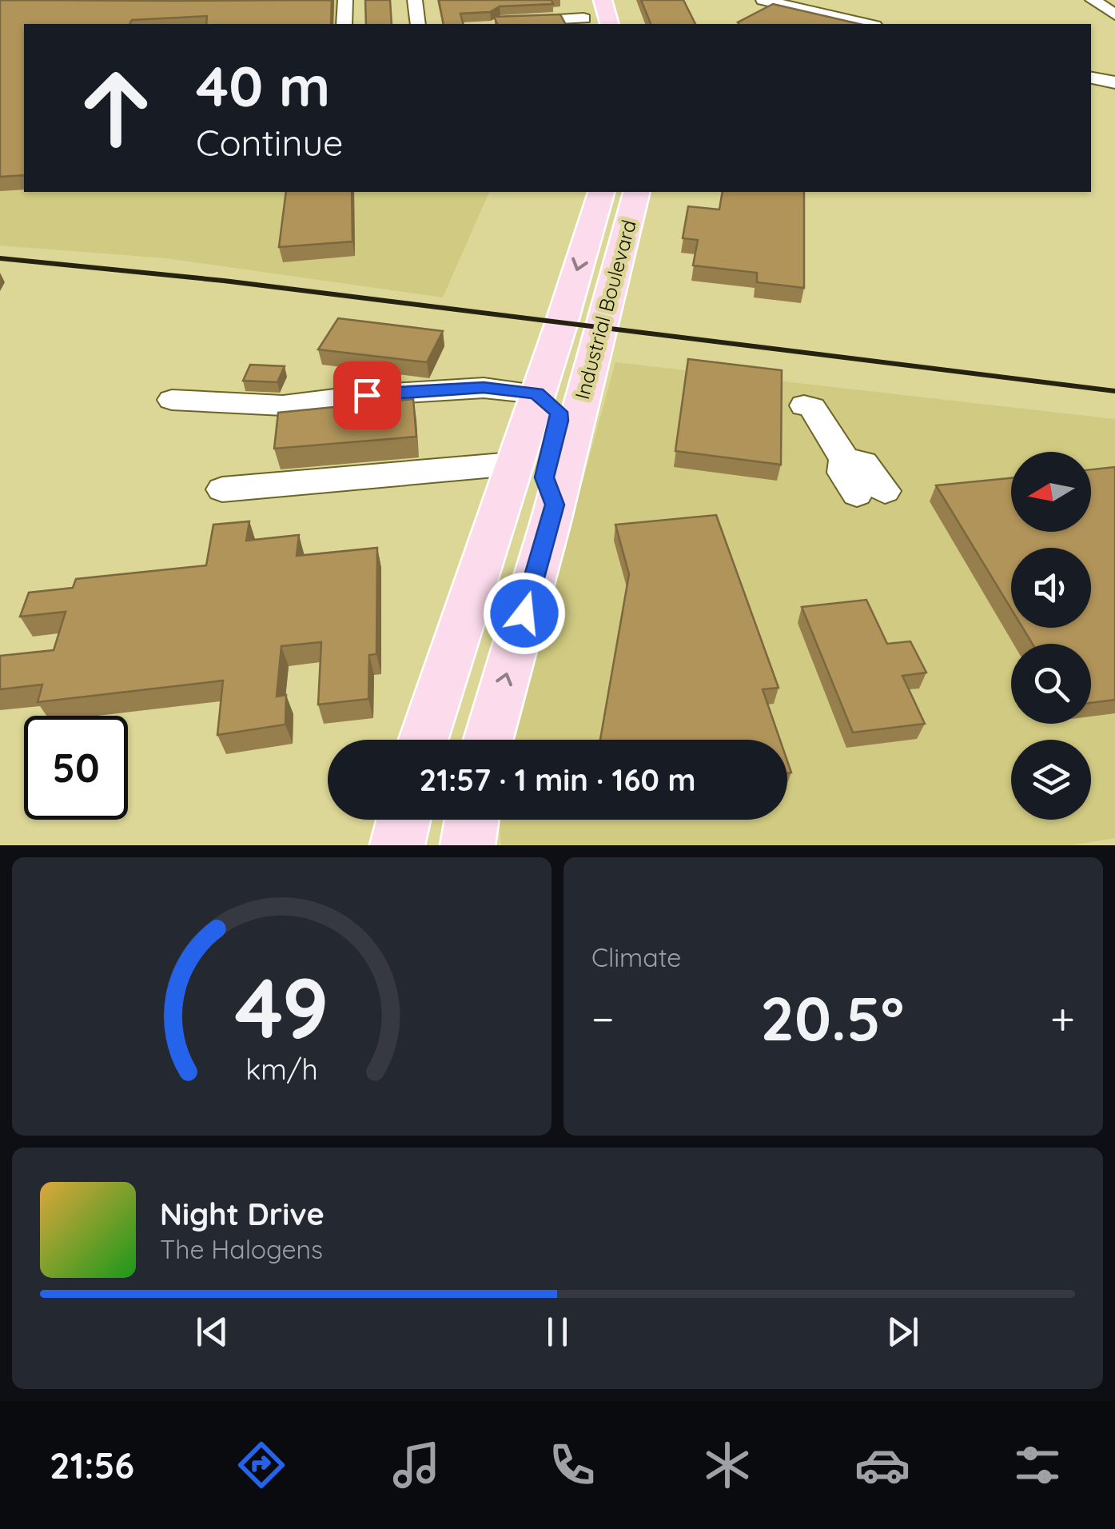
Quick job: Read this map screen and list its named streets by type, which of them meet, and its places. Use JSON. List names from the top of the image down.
{
  "streets": {
    "main road": ["Industrial Boulevard"]
  },
  "north": "left",
  "page": {
    "turn": ["40 m", "Continue"],
    "limit": "50",
    "trip": "21:57 · 1 min · 160 m",
    "tile": "Climate",
    "heat": ["−", "20.5°", "+"],
    "song": ["Night Drive", "The Halogens"],
    "tabs": "21:56",
    "gauge": ["49", "km/h"]
  }
}
